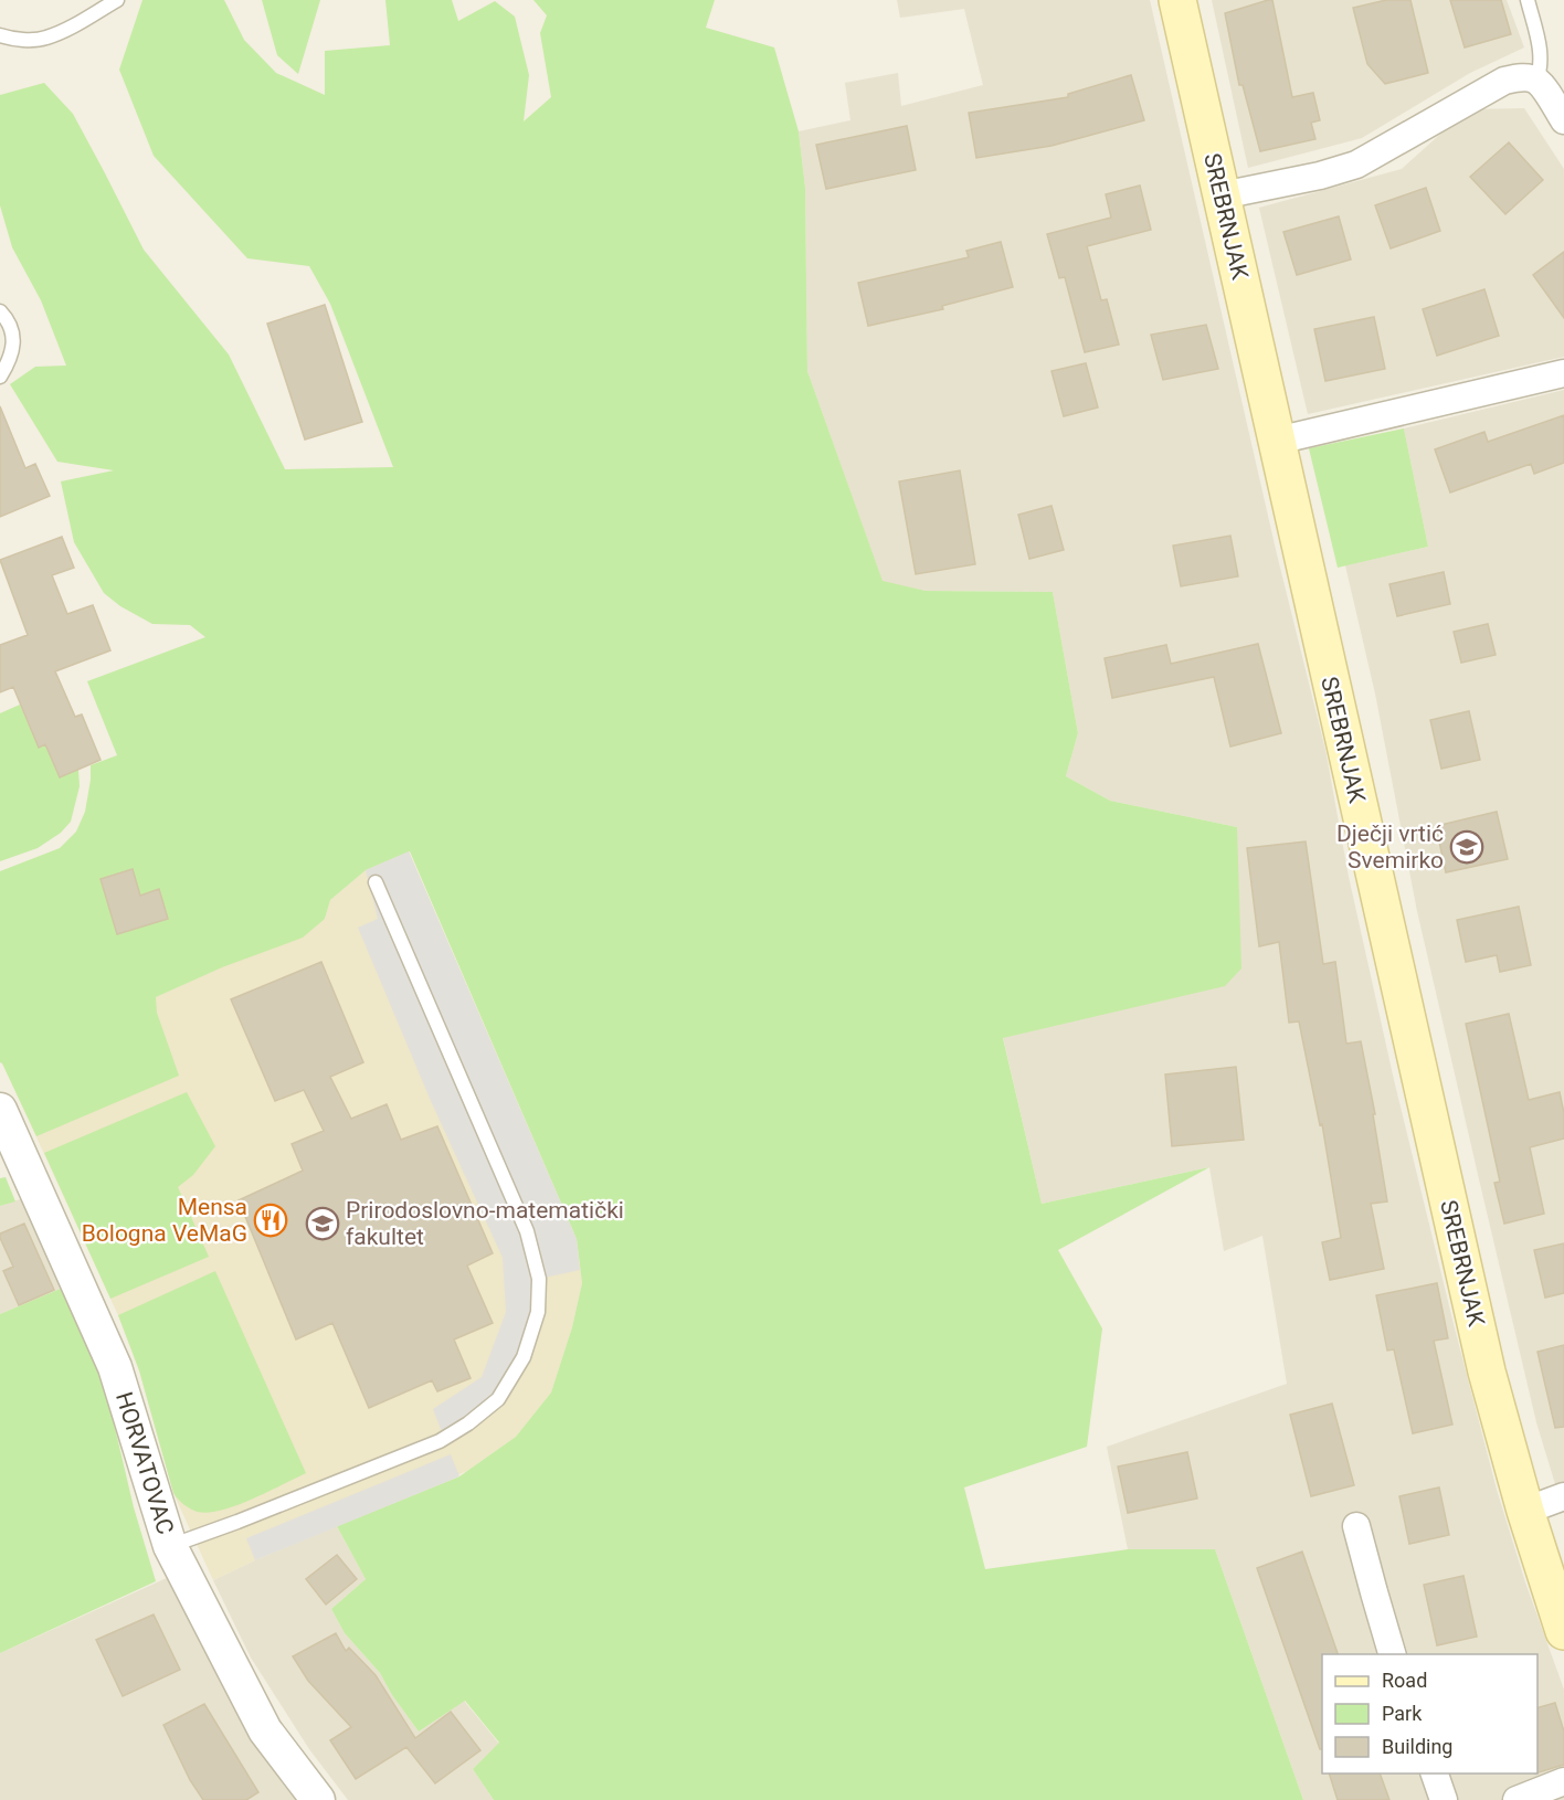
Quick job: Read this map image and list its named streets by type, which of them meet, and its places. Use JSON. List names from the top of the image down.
{
  "streets": {
    "main road": ["SREBRNJAK"],
    "street": ["HORVATOVAC"]
  },
  "places": {
    "school or university": ["Dječji vrtić Svemirko", "Prirodoslovno-matematički fakultet"],
    "restaurant": ["Mensa Bologna VeMaG"]
  },
  "legend": ["Road", "Park", "Building"]
}
